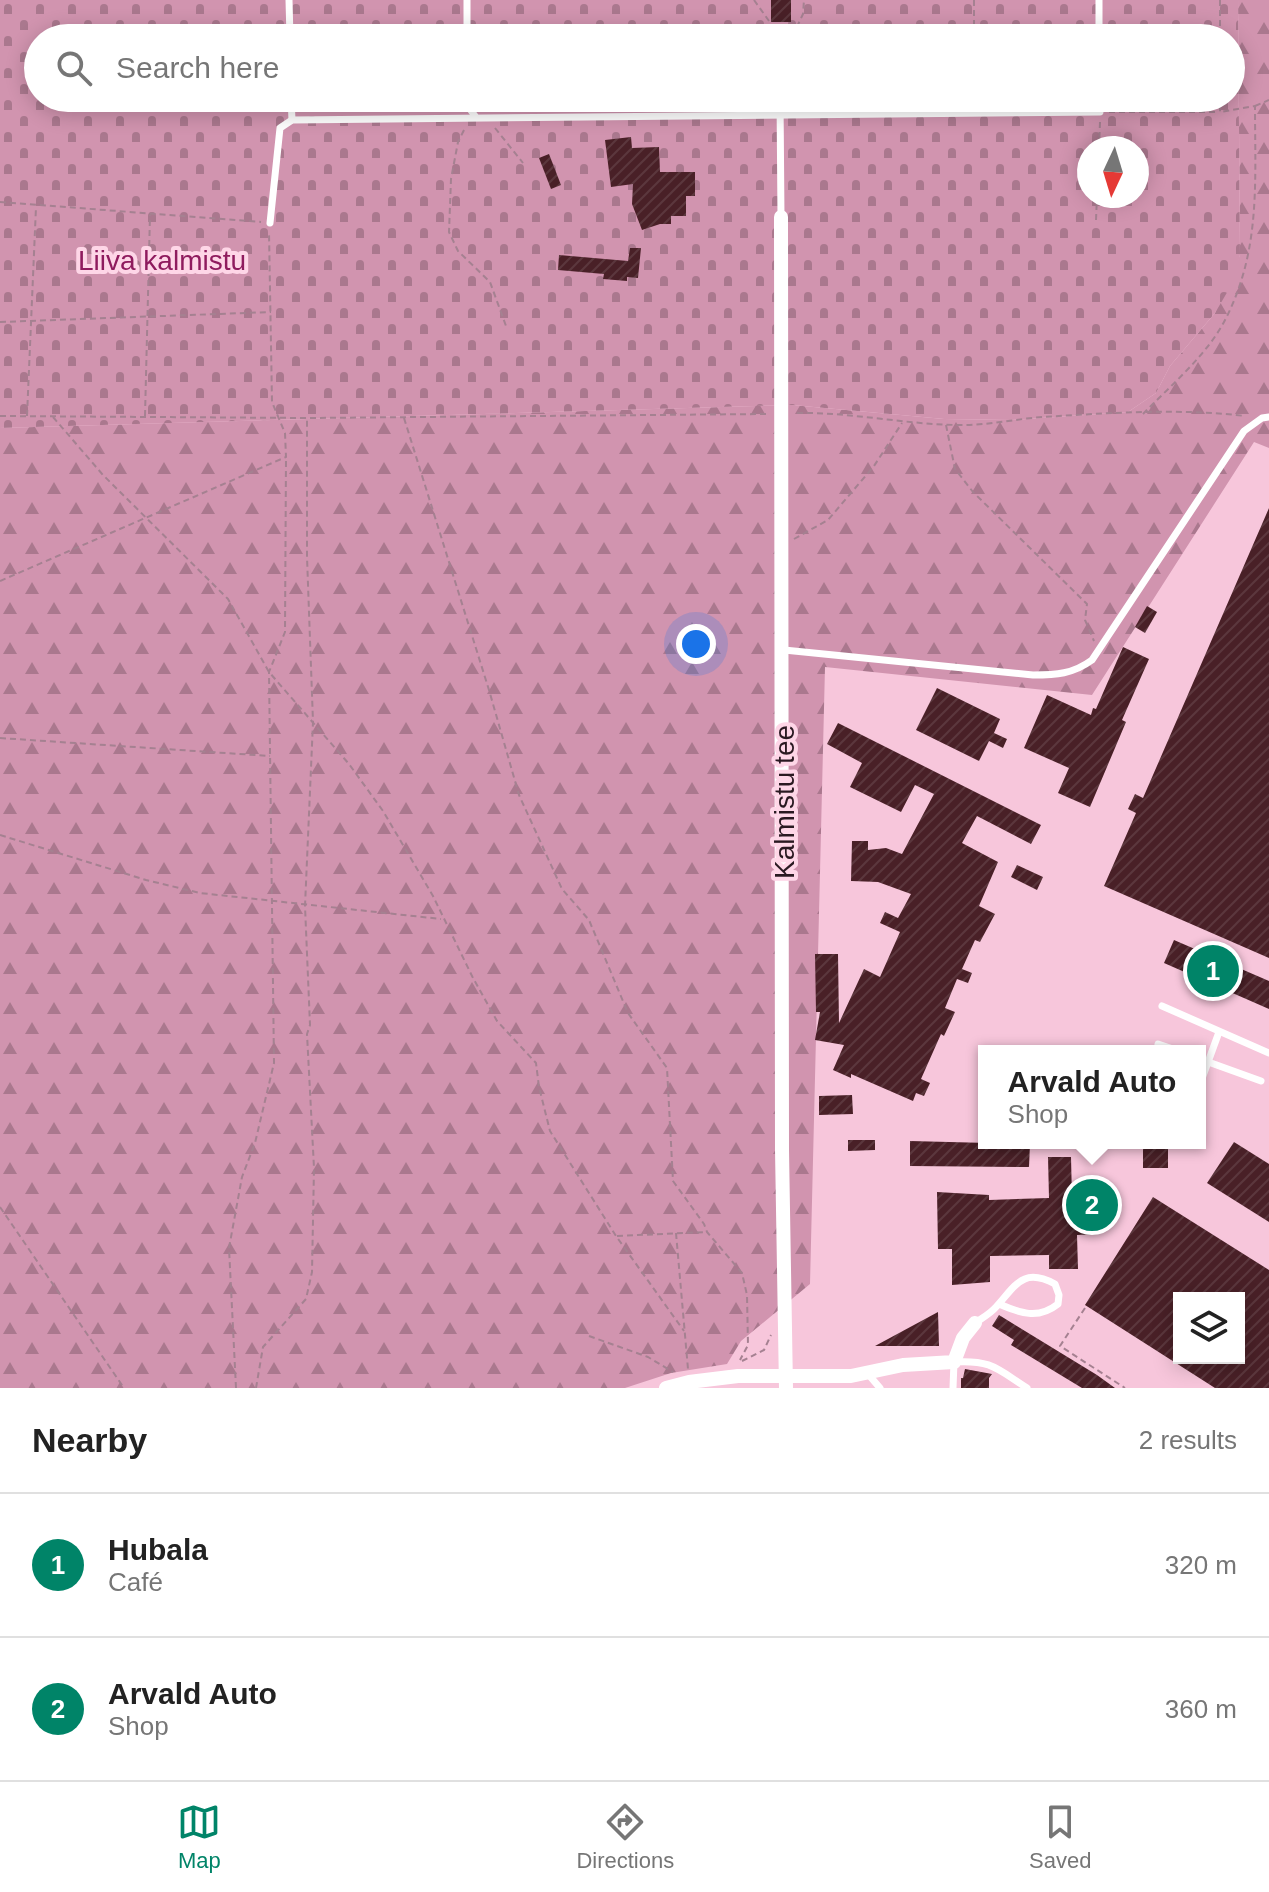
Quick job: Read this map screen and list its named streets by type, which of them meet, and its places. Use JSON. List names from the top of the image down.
{
  "streets": {
    "street": ["Kalmistu tee"]
  },
  "parks": ["Liiva kalmistu"],
  "north": "bottom",
  "page": {
    "search": "Search here",
    "pins": ["1", "2"],
    "popup": ["Arvald Auto", "Shop"],
    "heading": ["Nearby", "2 results"],
    "list": [
      {
        "mark": "1",
        "name": "Hubala",
        "note": "Café",
        "value": "320 m"
      },
      {
        "mark": "2",
        "name": "Arvald Auto",
        "note": "Shop",
        "value": "360 m"
      }
    ],
    "nav": ["Map", "Directions", "Saved"]
  }
}
